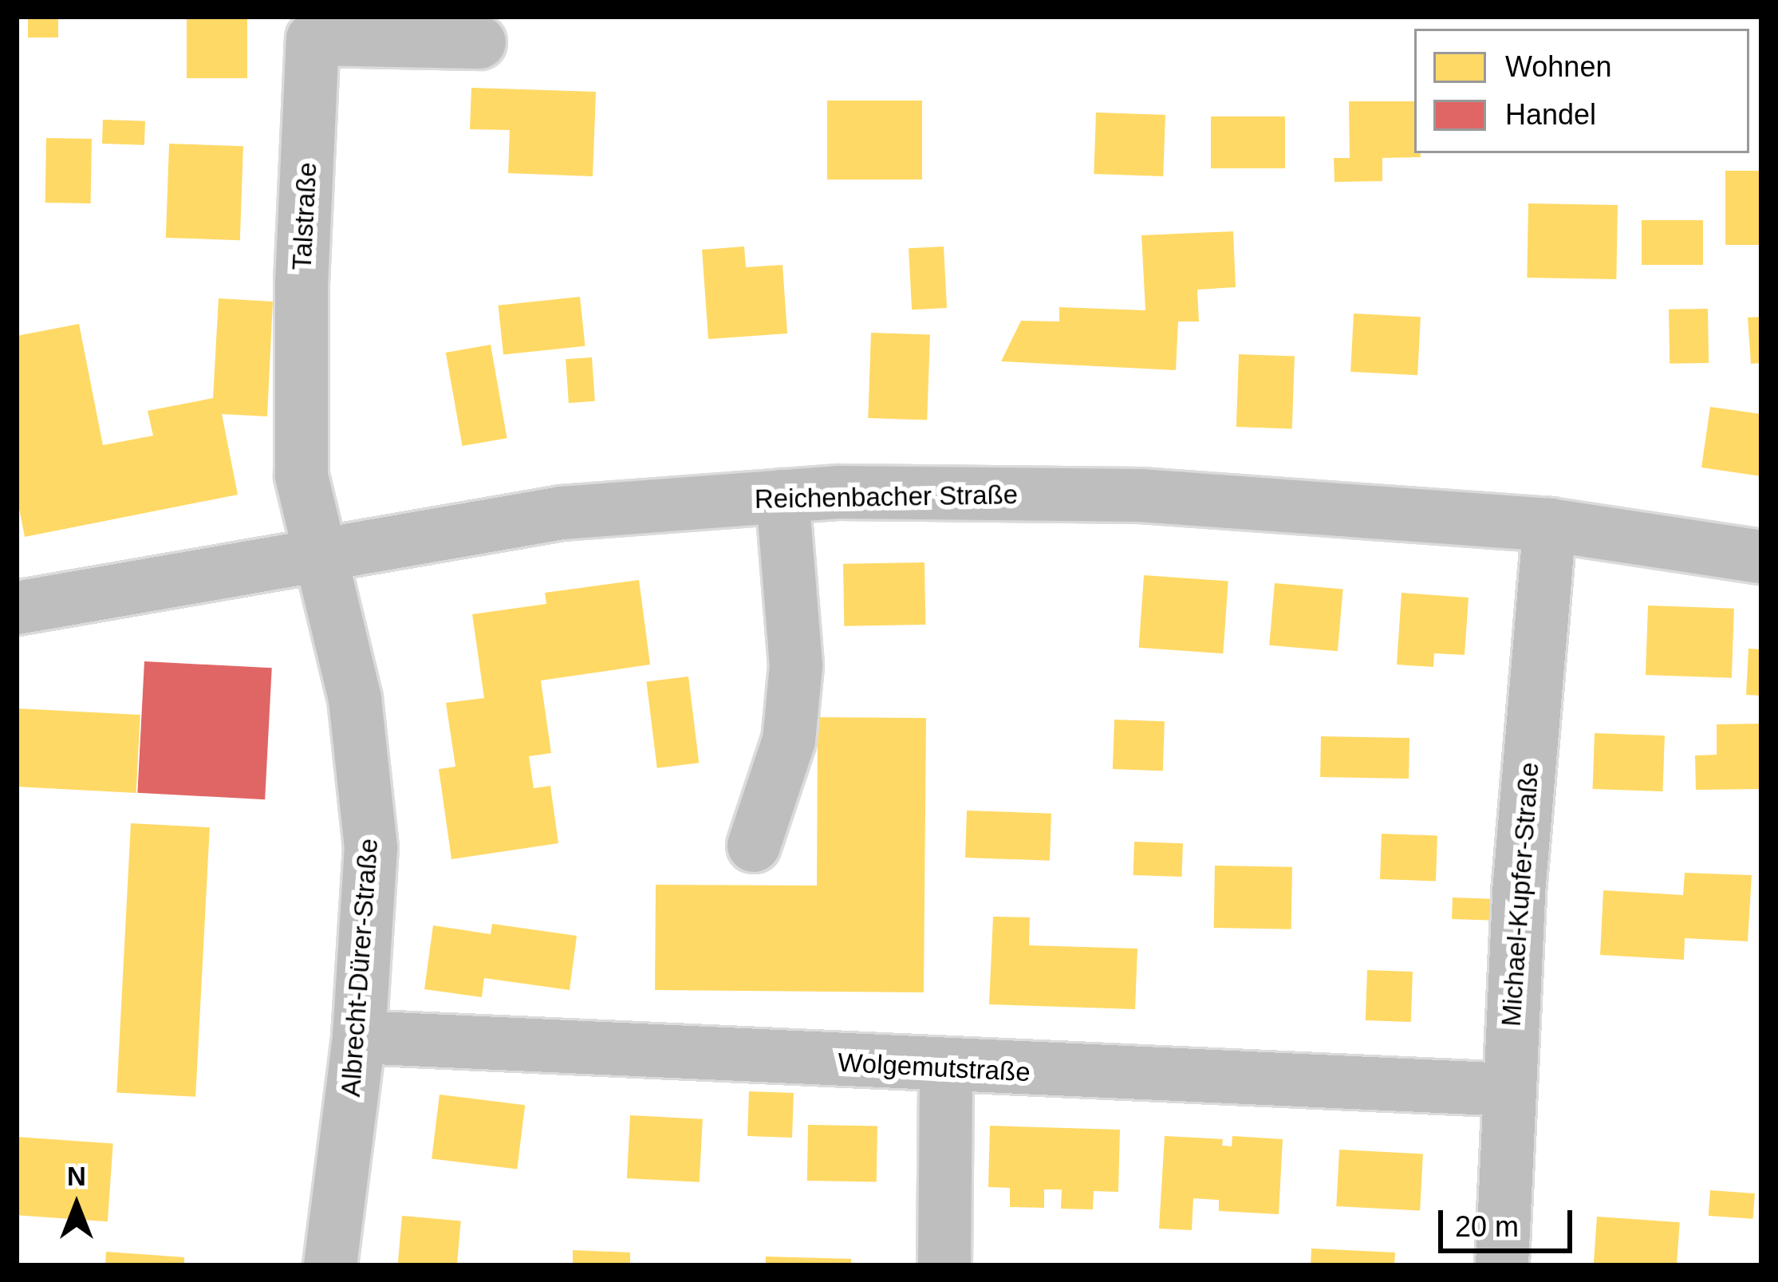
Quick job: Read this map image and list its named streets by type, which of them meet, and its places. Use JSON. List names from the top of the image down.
{
  "streets": {
    "street": [
      "Talstraße",
      "Reichenbacher Straße",
      "Michael-Kupfer-Straße",
      "Albrecht-Dürer-Straße",
      "Wolgemutstraße"
    ]
  },
  "crossings": [
    ["Talstraße", "Reichenbacher Straße"],
    ["Talstraße", "Albrecht-Dürer-Straße"],
    ["Reichenbacher Straße", "Michael-Kupfer-Straße"],
    ["Reichenbacher Straße", "Albrecht-Dürer-Straße"],
    ["Michael-Kupfer-Straße", "Wolgemutstraße"],
    ["Albrecht-Dürer-Straße", "Wolgemutstraße"]
  ],
  "legend": ["Wohnen", "Handel"],
  "scale_bar": "20 m",
  "north": "top"
}
